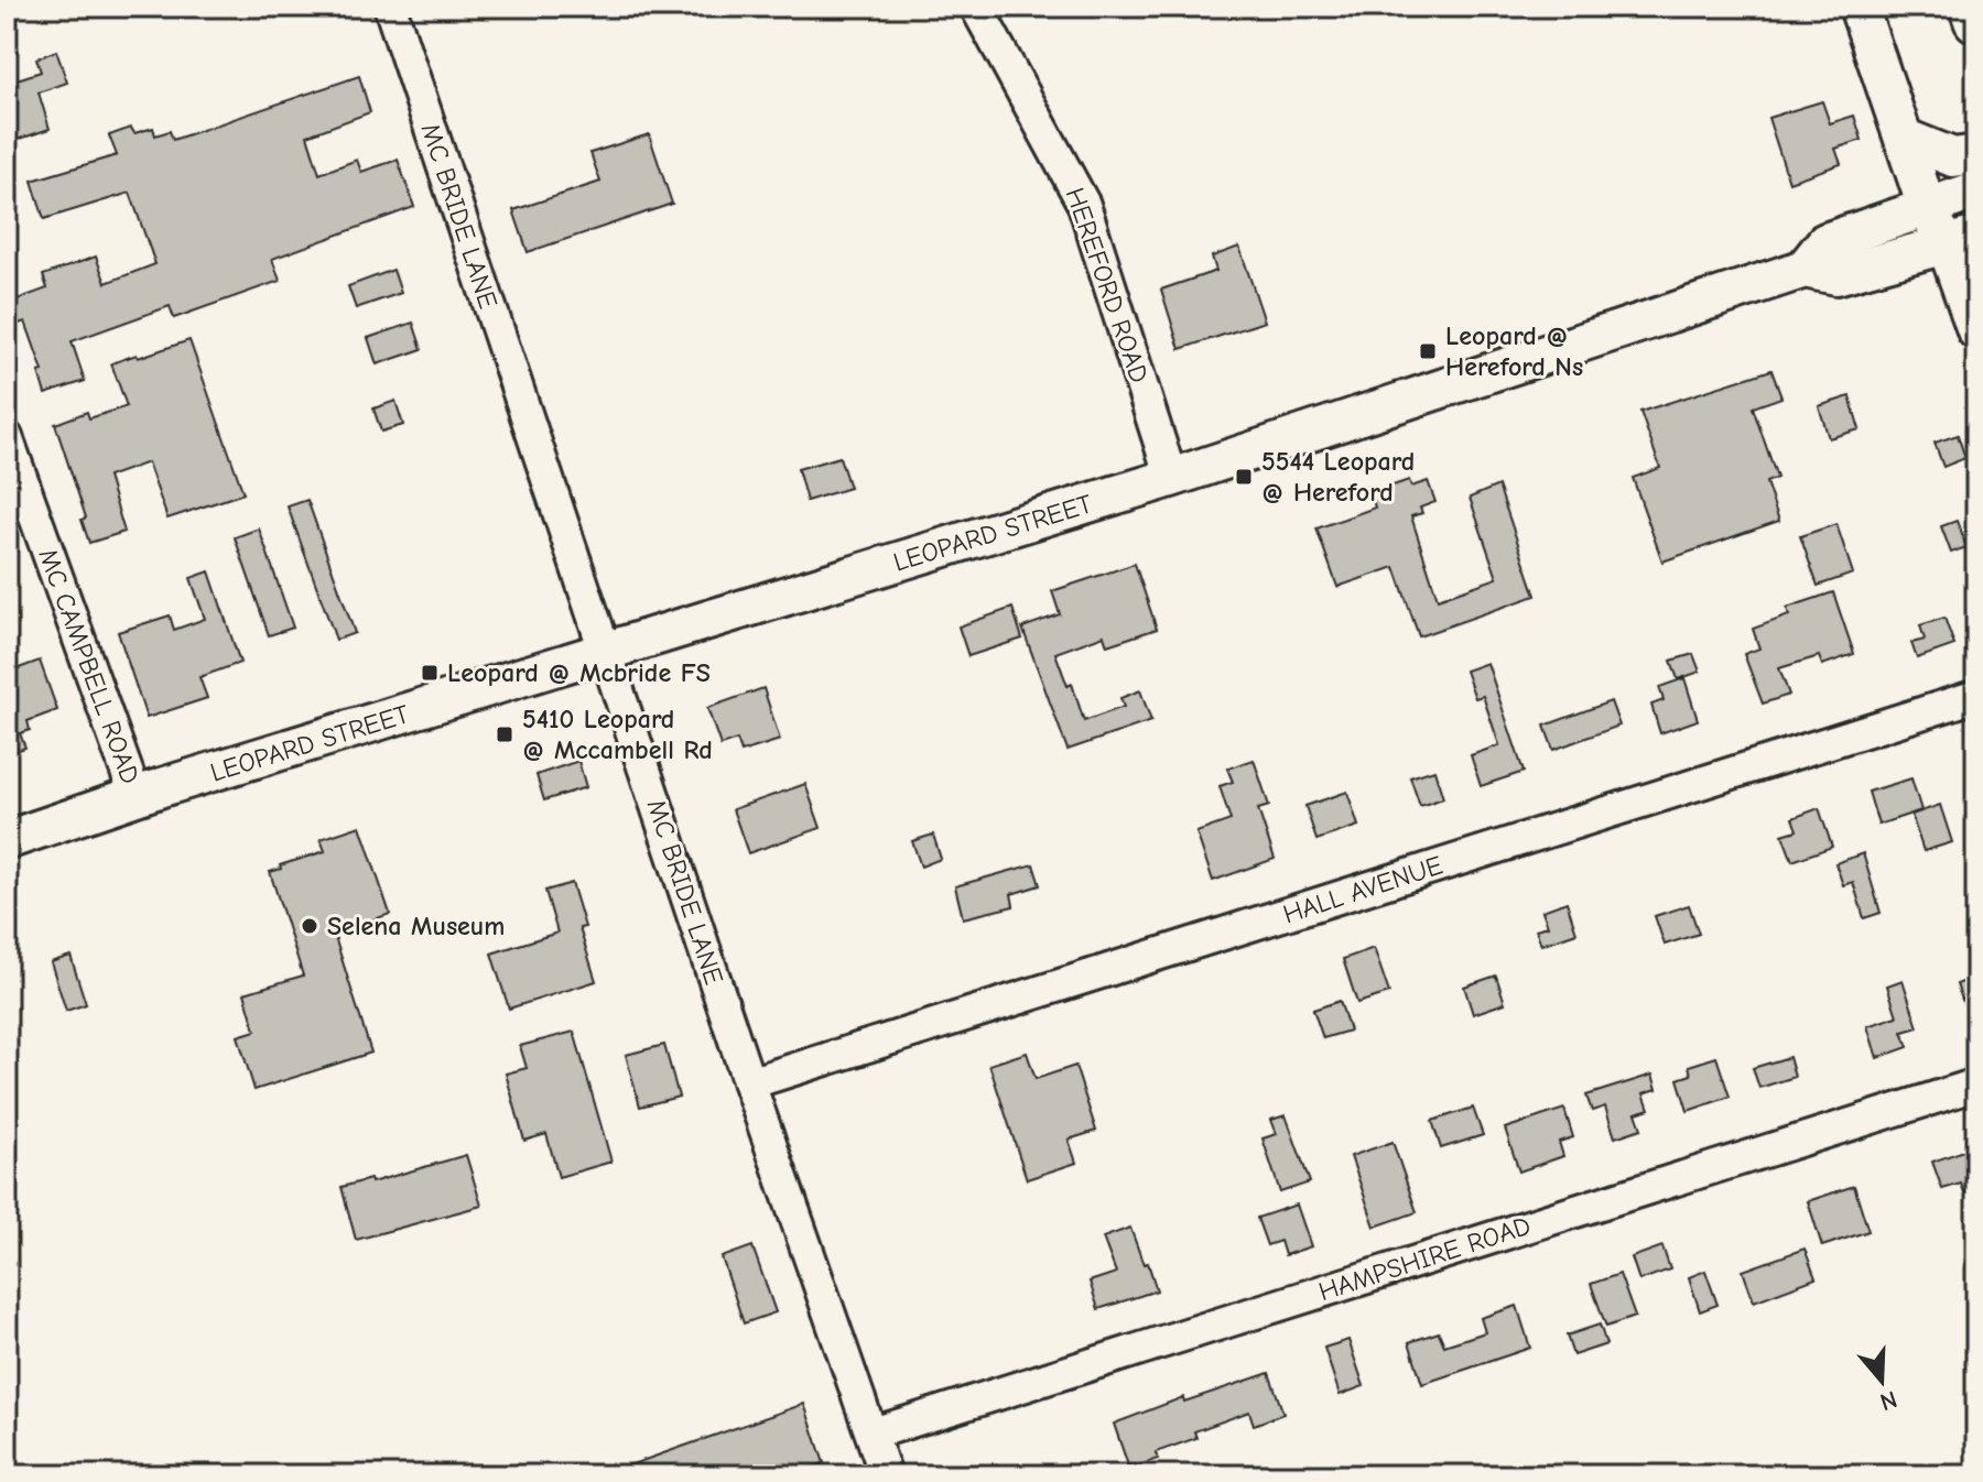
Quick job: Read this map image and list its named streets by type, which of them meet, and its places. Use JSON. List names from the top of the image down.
{
  "streets": {
    "main road": ["LEOPARD STREET"],
    "street": [
      "MC BRIDE LANE",
      "HEREFORD ROAD",
      "MC CAMPBELL ROAD",
      "HALL AVENUE",
      "HAMPSHIRE ROAD"
    ]
  },
  "crossings": [
    ["MC BRIDE LANE", "LEOPARD STREET"],
    ["MC BRIDE LANE", "HALL AVENUE"],
    ["MC BRIDE LANE", "HAMPSHIRE ROAD"],
    ["HEREFORD ROAD", "LEOPARD STREET"],
    ["LEOPARD STREET", "MC CAMPBELL ROAD"]
  ],
  "places": {
    "transit": [
      "Leopard @ Hereford Ns",
      "5544 Leopard @ Hereford",
      "Leopard @ Mcbride FS",
      "5410 Leopard @ Mccambell Rd"
    ],
    "other": ["Selena Museum"]
  },
  "north": "bottom"
}
